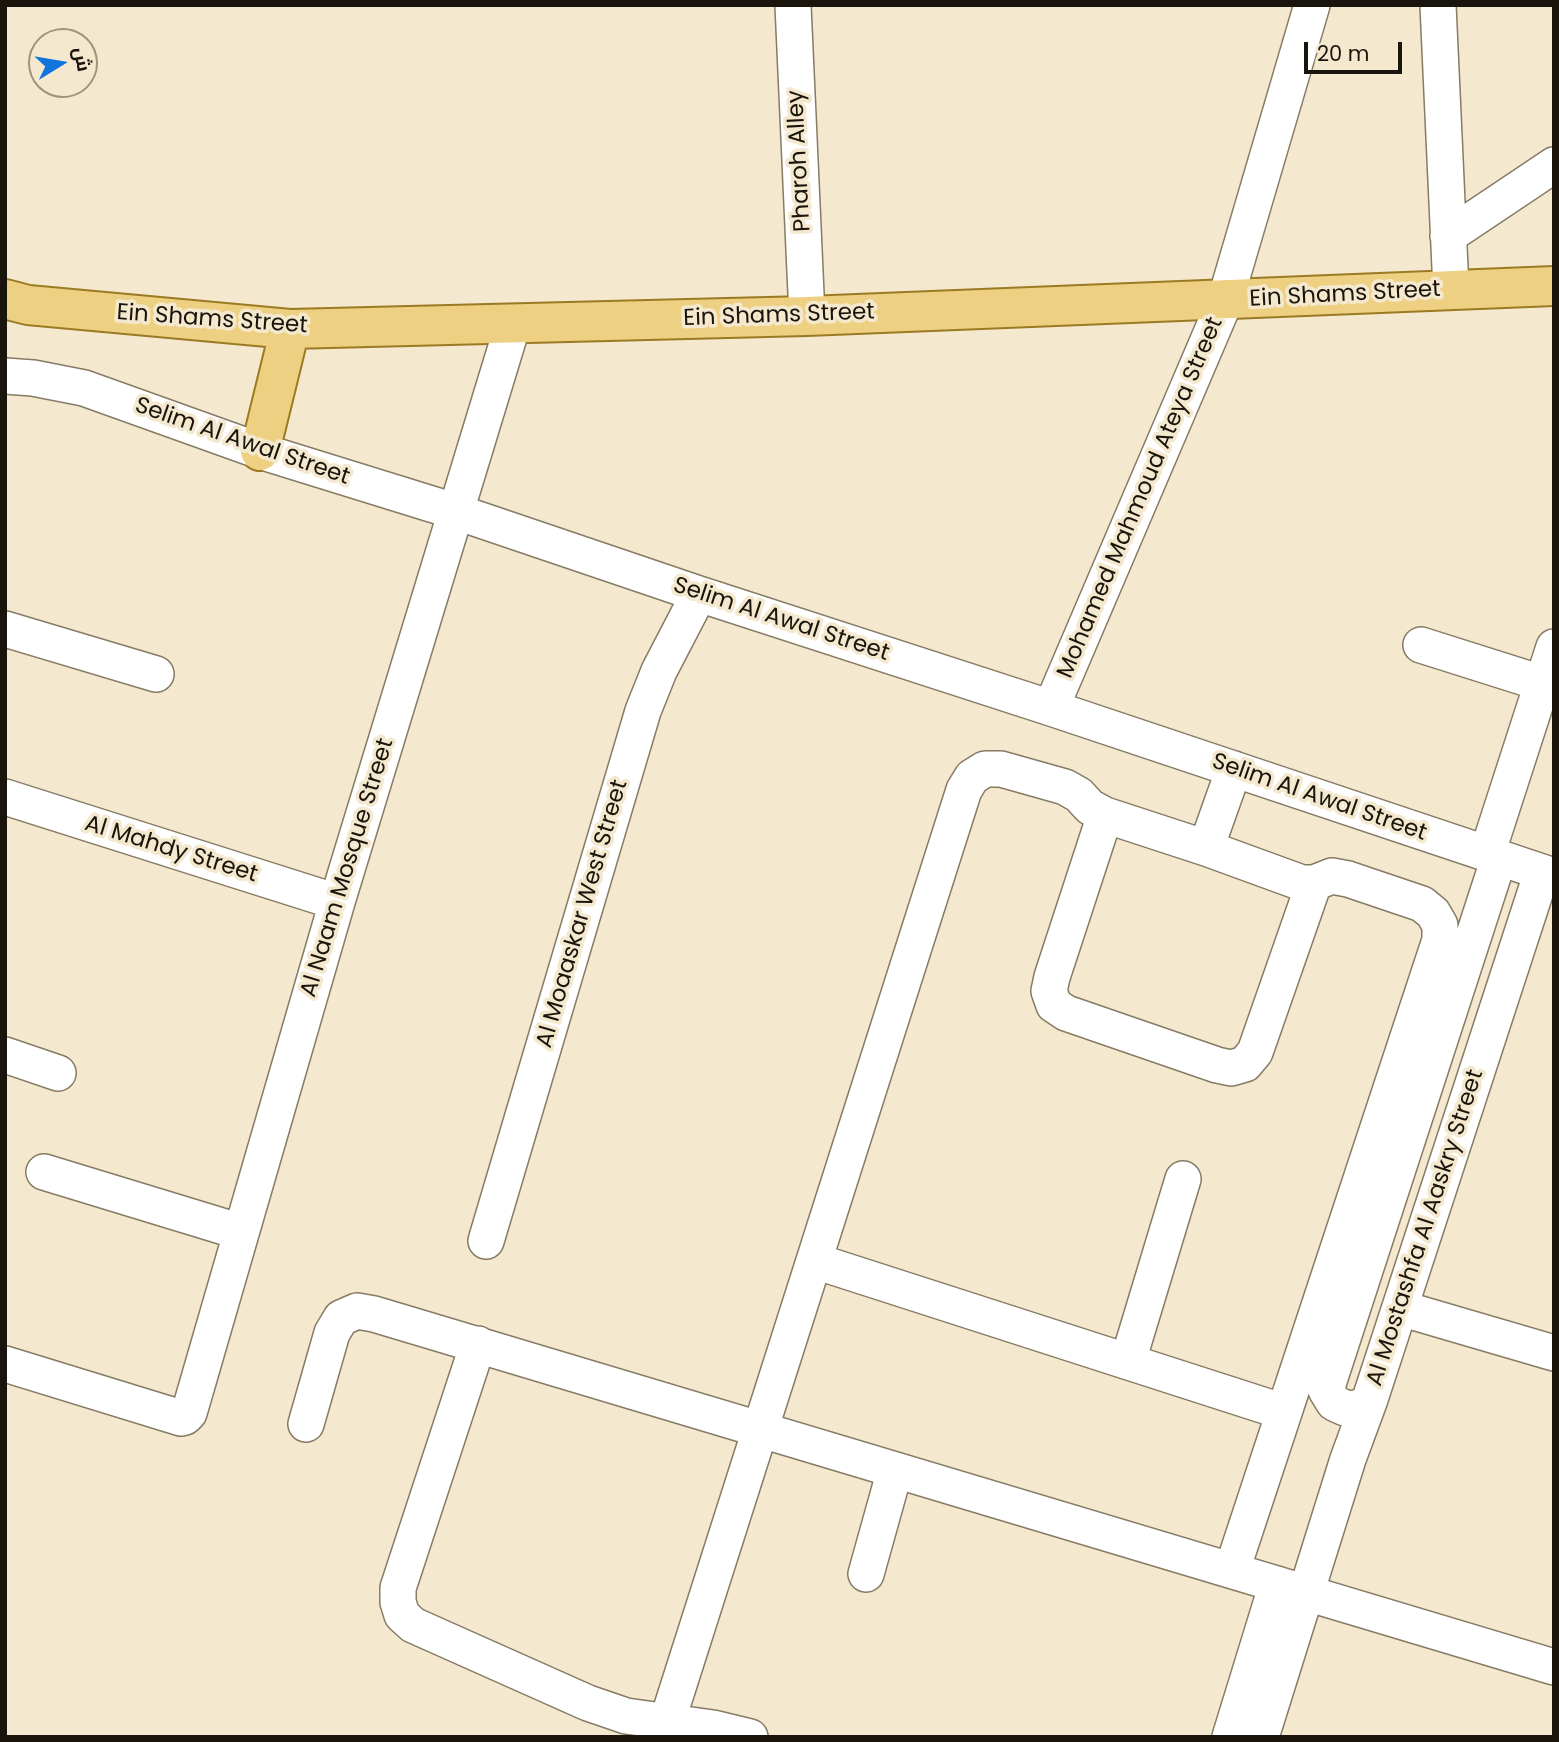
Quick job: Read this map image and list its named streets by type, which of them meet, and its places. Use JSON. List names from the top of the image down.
{
  "streets": {
    "main road": ["Ein Shams Street"],
    "street": [
      "Pharoh Alley",
      "Selim Al Awal Street",
      "Mohamed Mahmoud Ateya Street",
      "Al Mahdy Street",
      "Al Naam Mosque Street",
      "Al Moaaskar West Street",
      "Al Mostashfa Al Aaskry Street"
    ]
  },
  "crossings": [
    ["Pharoh Alley", "Ein Shams Street"],
    ["Ein Shams Street", "Mohamed Mahmoud Ateya Street"],
    ["Ein Shams Street", "Al Naam Mosque Street"],
    ["Selim Al Awal Street", "Mohamed Mahmoud Ateya Street"],
    ["Selim Al Awal Street", "Al Naam Mosque Street"],
    ["Selim Al Awal Street", "Al Moaaskar West Street"],
    ["Selim Al Awal Street", "Al Mostashfa Al Aaskry Street"],
    ["Al Mahdy Street", "Al Naam Mosque Street"]
  ],
  "scale_bar": "20 m",
  "north": "right"
}
